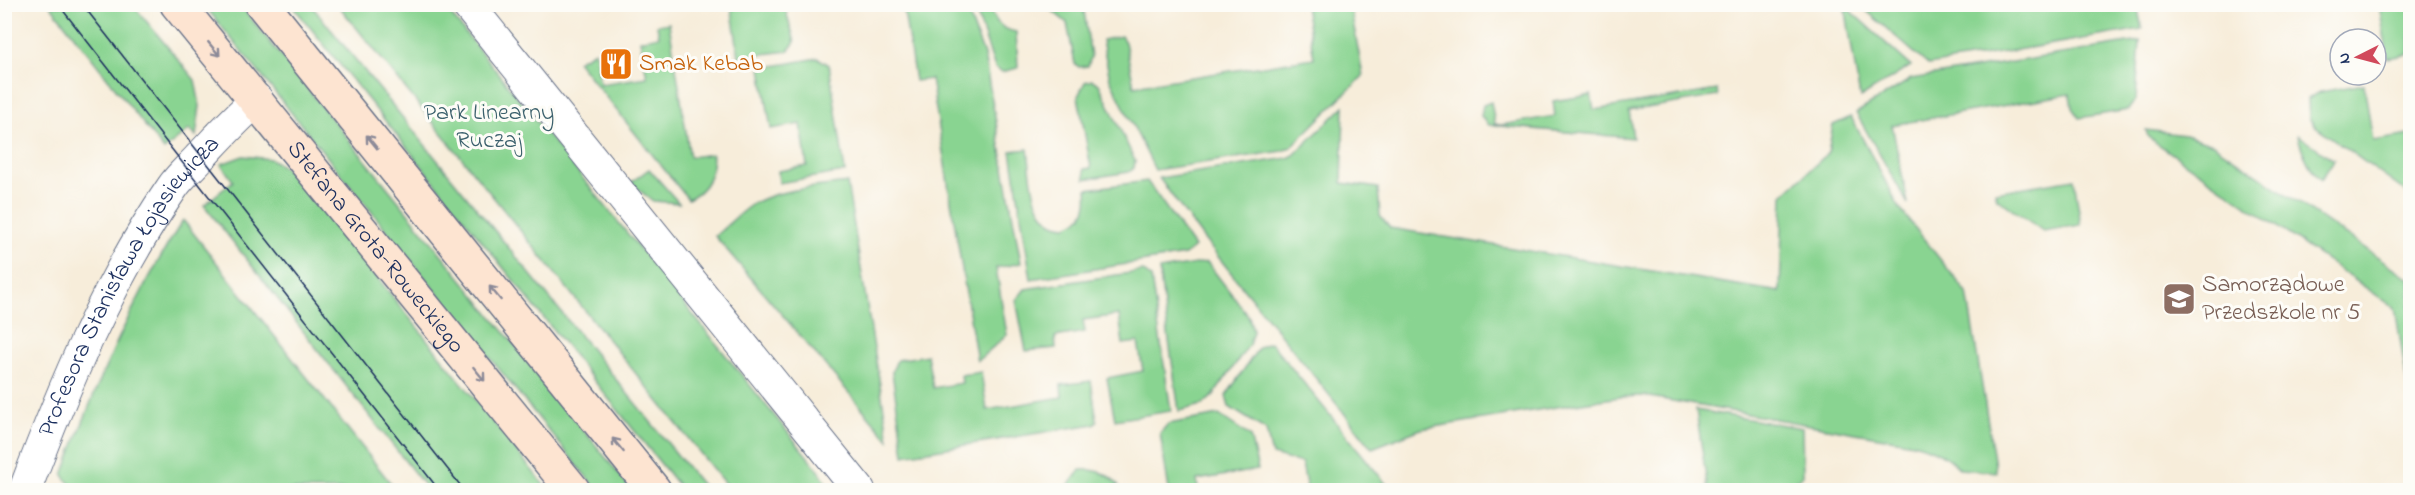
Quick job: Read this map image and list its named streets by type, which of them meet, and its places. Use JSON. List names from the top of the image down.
{
  "streets": {
    "main road": ["Stefana Grota-Roweckiego"],
    "street": ["Profesora Stanisława Łojasiewicza"]
  },
  "crossings": [
    ["Stefana Grota-Roweckiego", "Profesora Stanisława Łojasiewicza"]
  ],
  "parks": ["Park Linearny Ruczaj"],
  "places": {
    "restaurant": ["Smak Kebab"],
    "school or university": ["Samorządowe Przedszkole nr 5"]
  },
  "north": "left"
}
